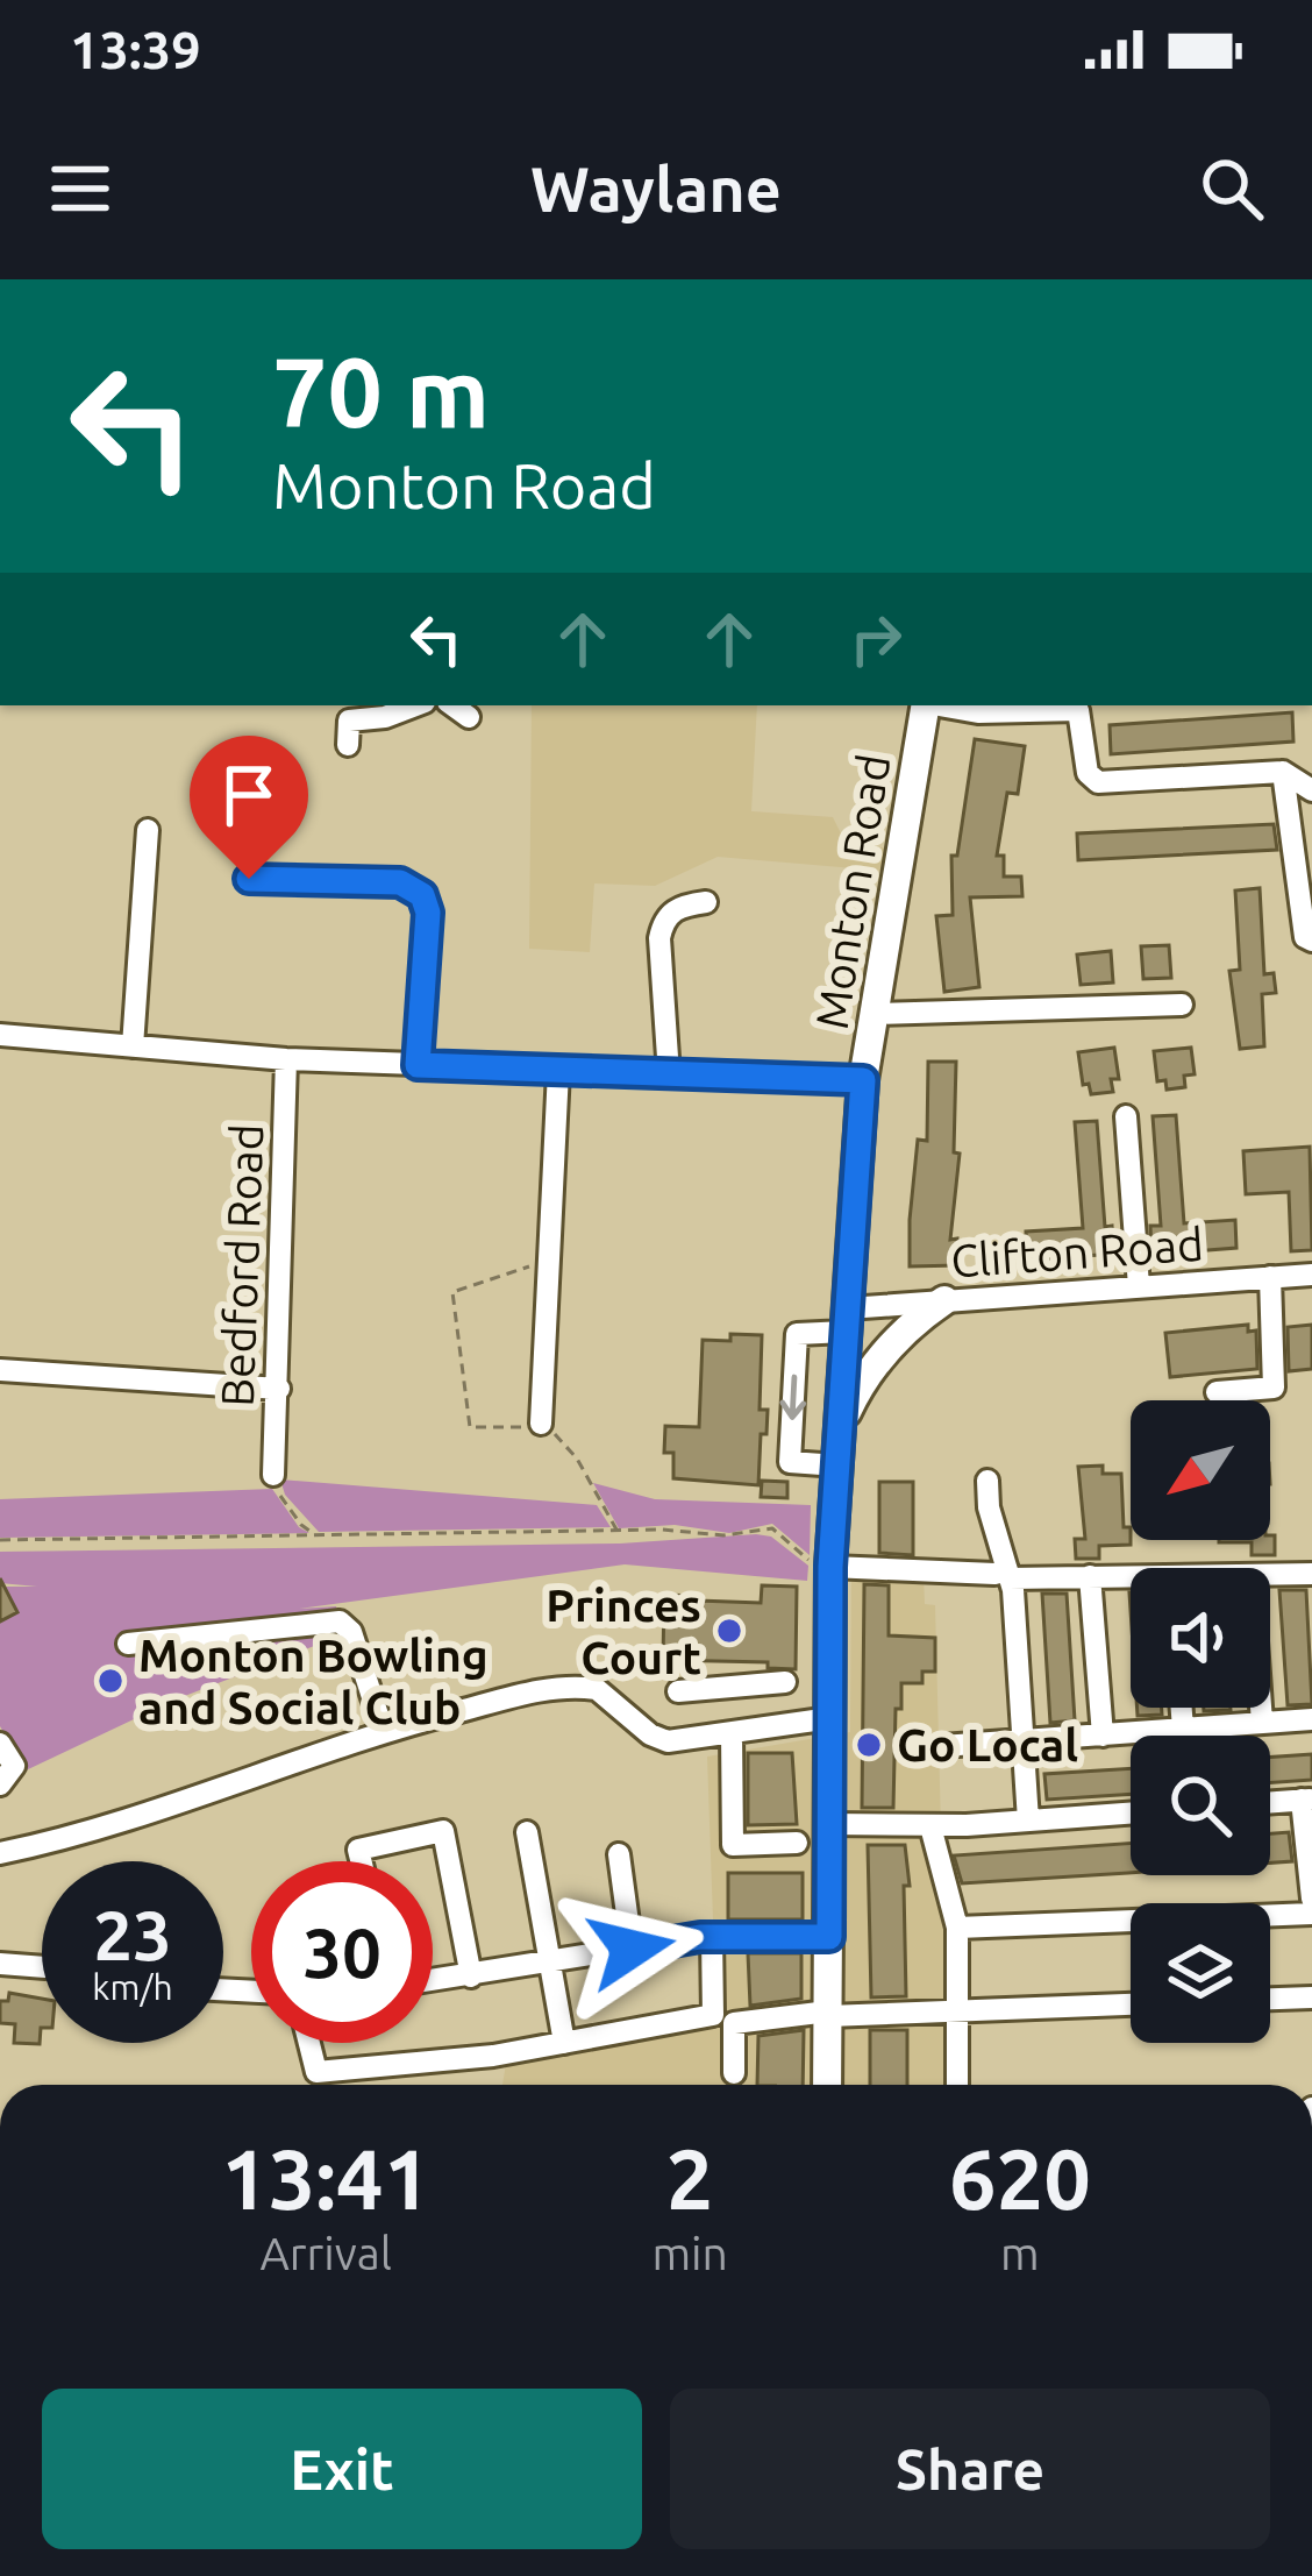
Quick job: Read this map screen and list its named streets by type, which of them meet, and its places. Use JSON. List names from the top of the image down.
{
  "streets": {
    "main road": ["Monton Road"],
    "street": ["Clifton Road", "Bedford Road"]
  },
  "crossings": [
    ["Monton Road", "Clifton Road"]
  ],
  "places": ["Princes Court", "Monton Bowling and Social Club", "Go Local"],
  "north": "bottom left",
  "page": {
    "status": "13:39",
    "header": "Waylane",
    "turn": ["70 m", "Monton Road"],
    "speed": "23 km/h",
    "limit": "30",
    "eta": [
      "13:41",
      "Arrival",
      "2",
      "min",
      "620",
      "m"
    ],
    "buttons": ["Exit", "Share"]
  }
}
